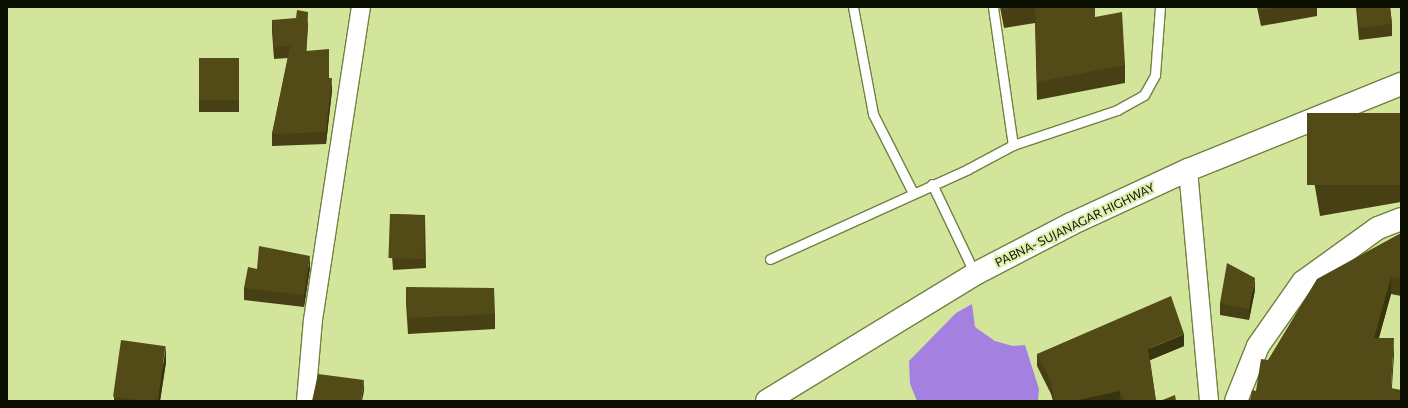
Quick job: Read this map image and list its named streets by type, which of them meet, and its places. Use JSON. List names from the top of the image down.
{
  "streets": {
    "main road": ["PABNA- SUJANAGAR HIGHWAY"]
  }
}
